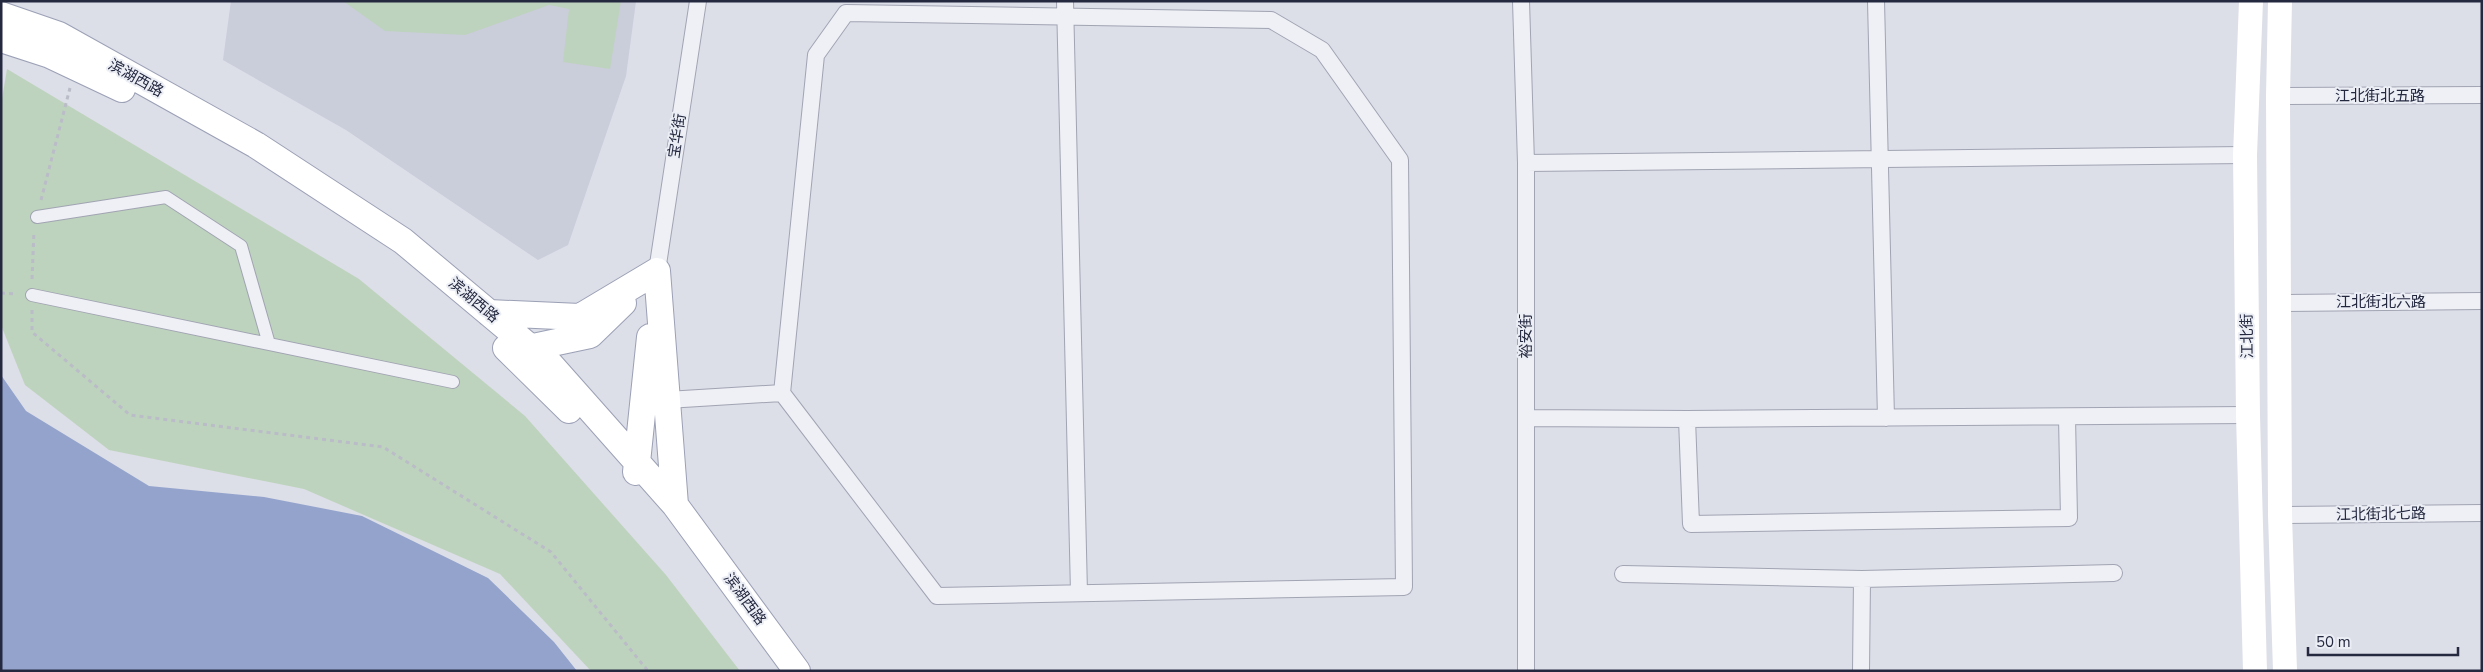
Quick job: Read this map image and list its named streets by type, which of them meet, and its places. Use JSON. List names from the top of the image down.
{
  "streets": {
    "main road": ["滨湖西路", "江北街"],
    "street": [
      "江北街北五路",
      "宝华街",
      "江北街北六路",
      "裕安街",
      "江北街北七路"
    ]
  },
  "scale_bar": "50 m"
}
